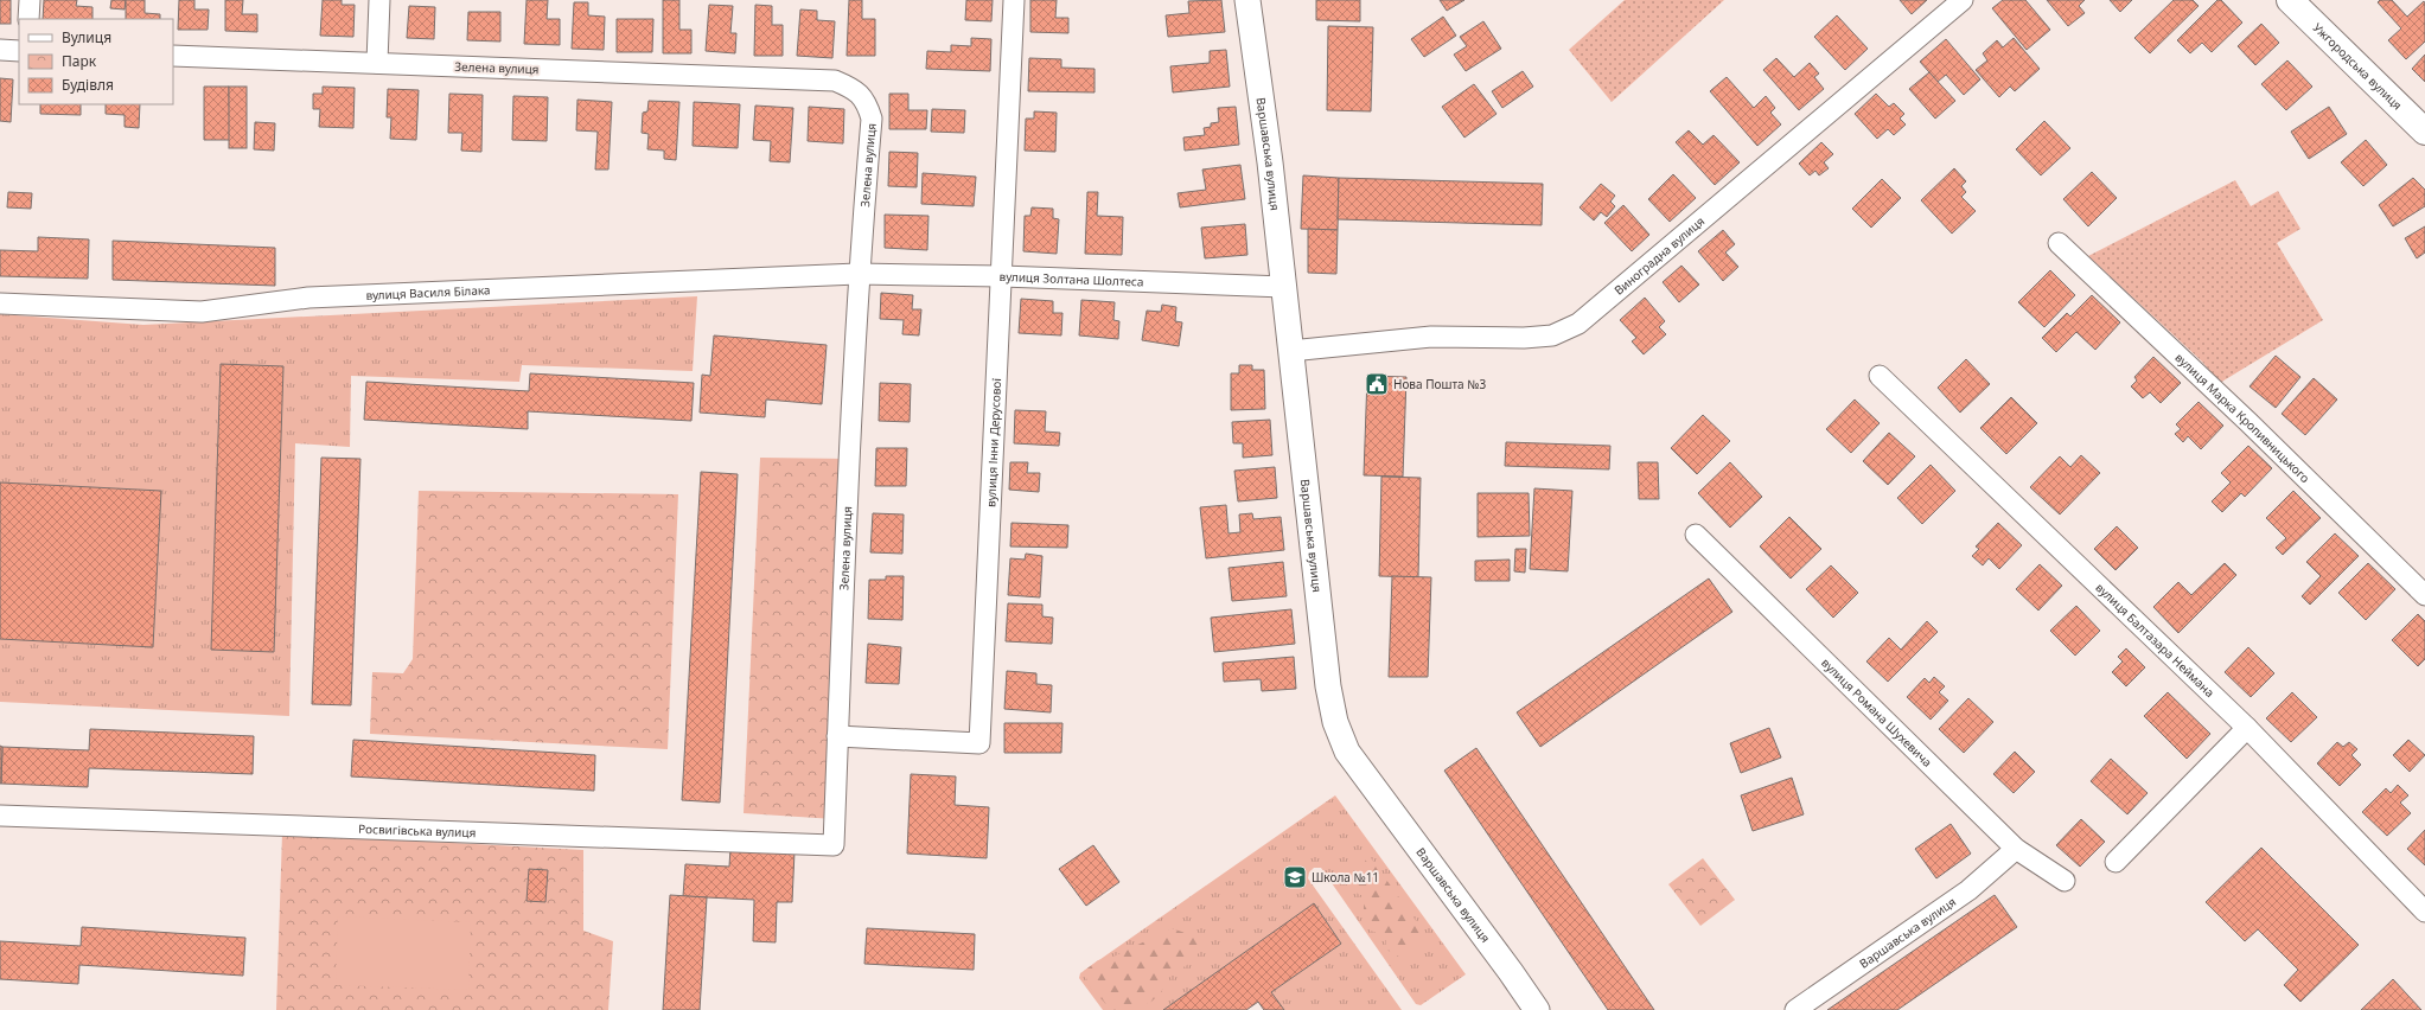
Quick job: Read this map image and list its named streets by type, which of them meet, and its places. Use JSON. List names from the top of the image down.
{
  "streets": {
    "main road": ["Ужгородська вулиця"],
    "street": [
      "Зелена вулиця",
      "Варшавська вулиця",
      "Виноградна вулиця",
      "вулиця Золтана Шолтеса",
      "вулиця Василя Білака",
      "вулиця Марка Кропивницького",
      "вулиця Інни Дерусової",
      "вулиця Балтазара Неймана",
      "вулиця Романа Шухевича",
      "Росвигівська вулиця"
    ]
  },
  "crossings": [
    ["Зелена вулиця", "вулиця Золтана Шолтеса"],
    ["Зелена вулиця", "вулиця Василя Білака"],
    ["Зелена вулиця", "вулиця Інни Дерусової"],
    ["Зелена вулиця", "Росвигівська вулиця"],
    ["Варшавська вулиця", "Виноградна вулиця"],
    ["Варшавська вулиця", "вулиця Золтана Шолтеса"],
    ["Варшавська вулиця", "вулиця Романа Шухевича"],
    ["вулиця Золтана Шолтеса", "вулиця Василя Білака"],
    ["вулиця Золтана Шолтеса", "вулиця Інни Дерусової"]
  ],
  "places": {
    "public building": ["Нова Пошта №3"],
    "school or university": ["Школа №11"]
  },
  "legend": ["Вулиця", "Парк", "Будівля"]
}
